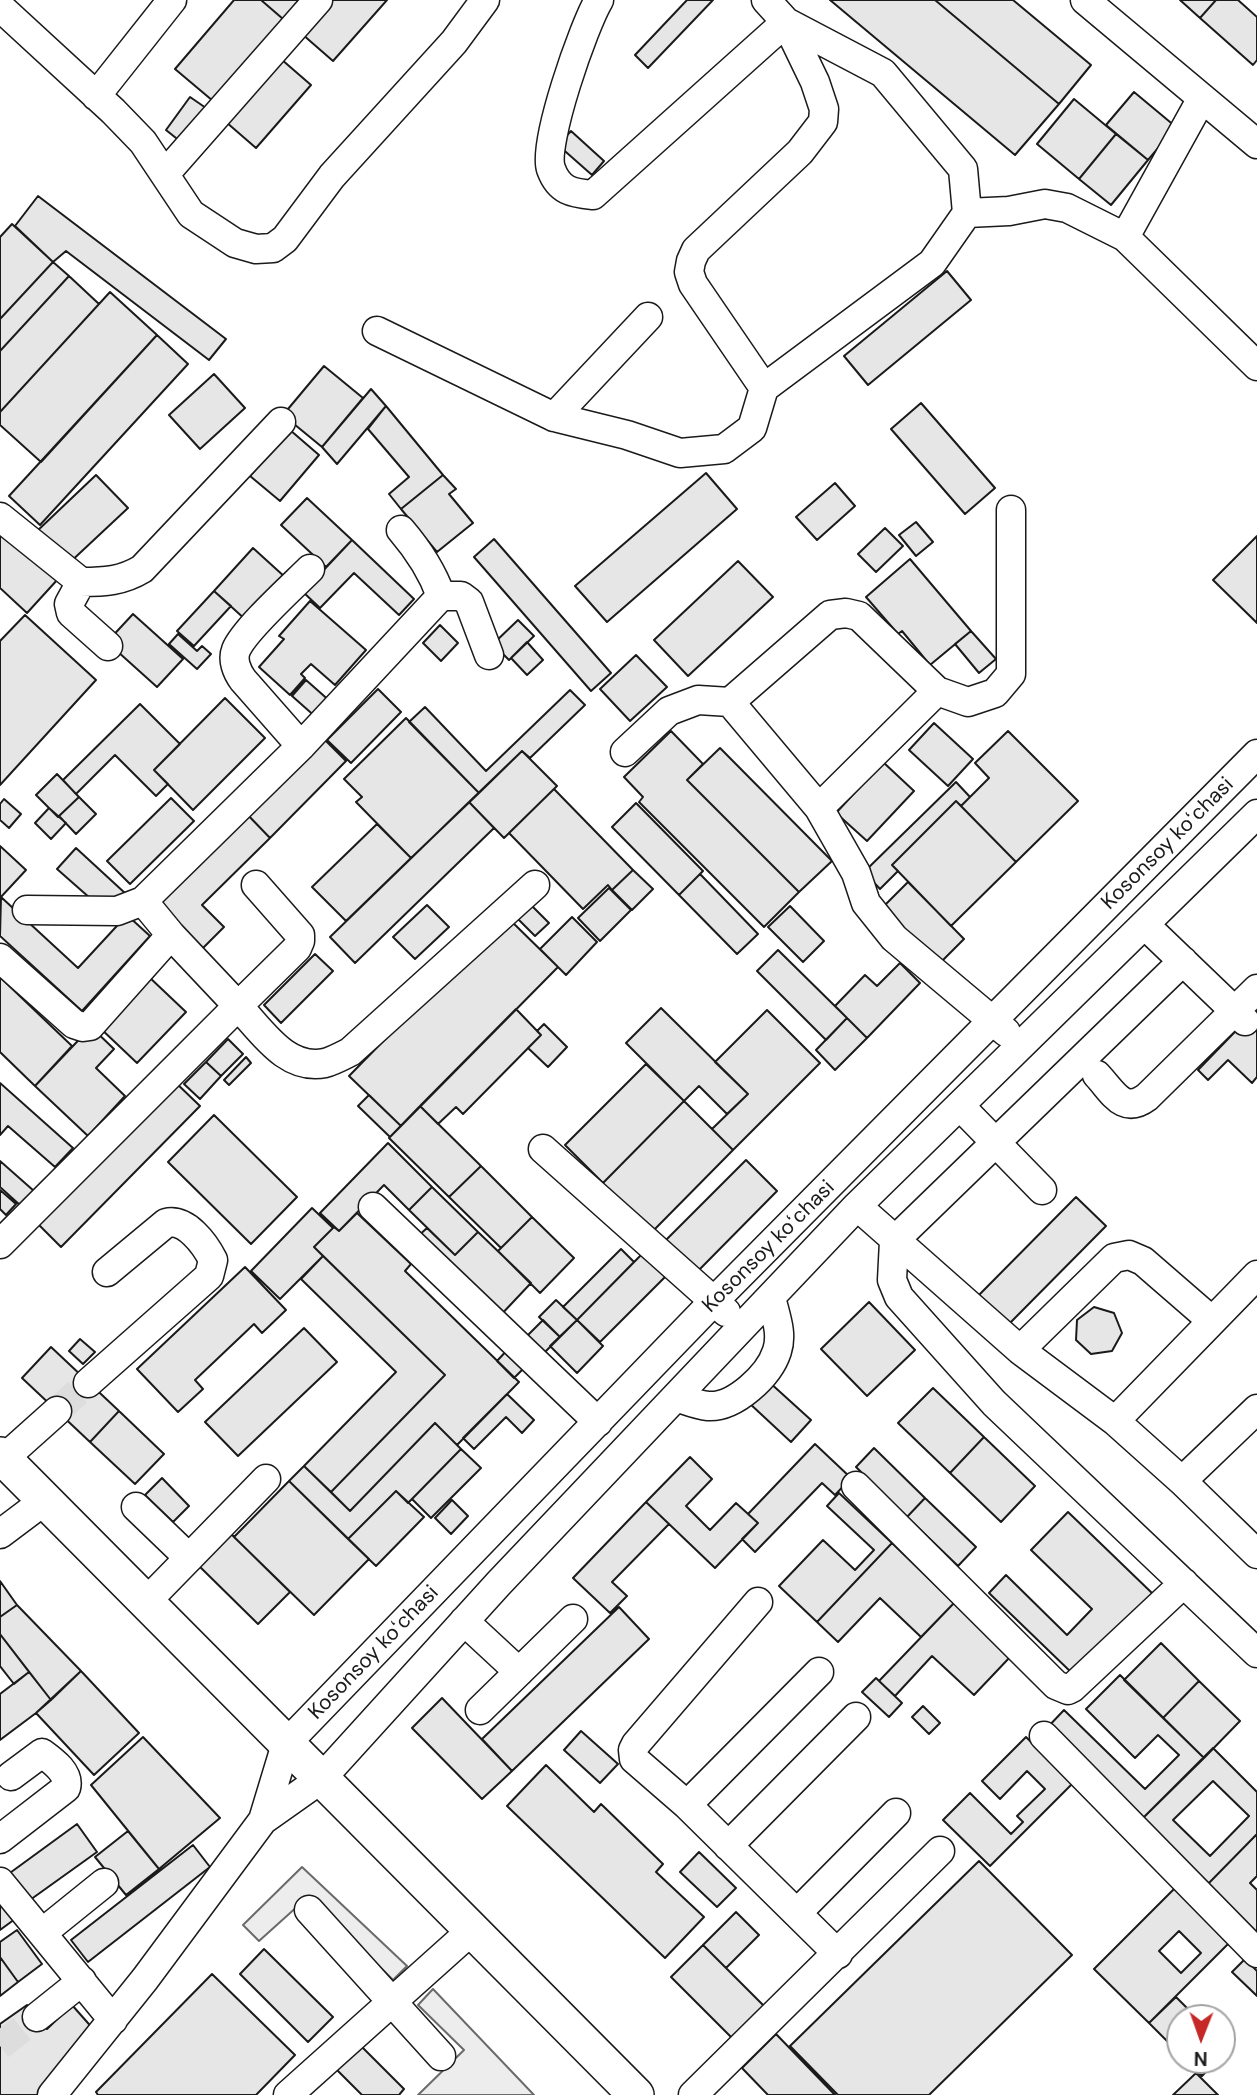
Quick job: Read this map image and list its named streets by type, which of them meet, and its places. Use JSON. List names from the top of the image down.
{
  "streets": {
    "street": ["Kosonsoy koʻchasi"]
  },
  "north": "bottom"
}
